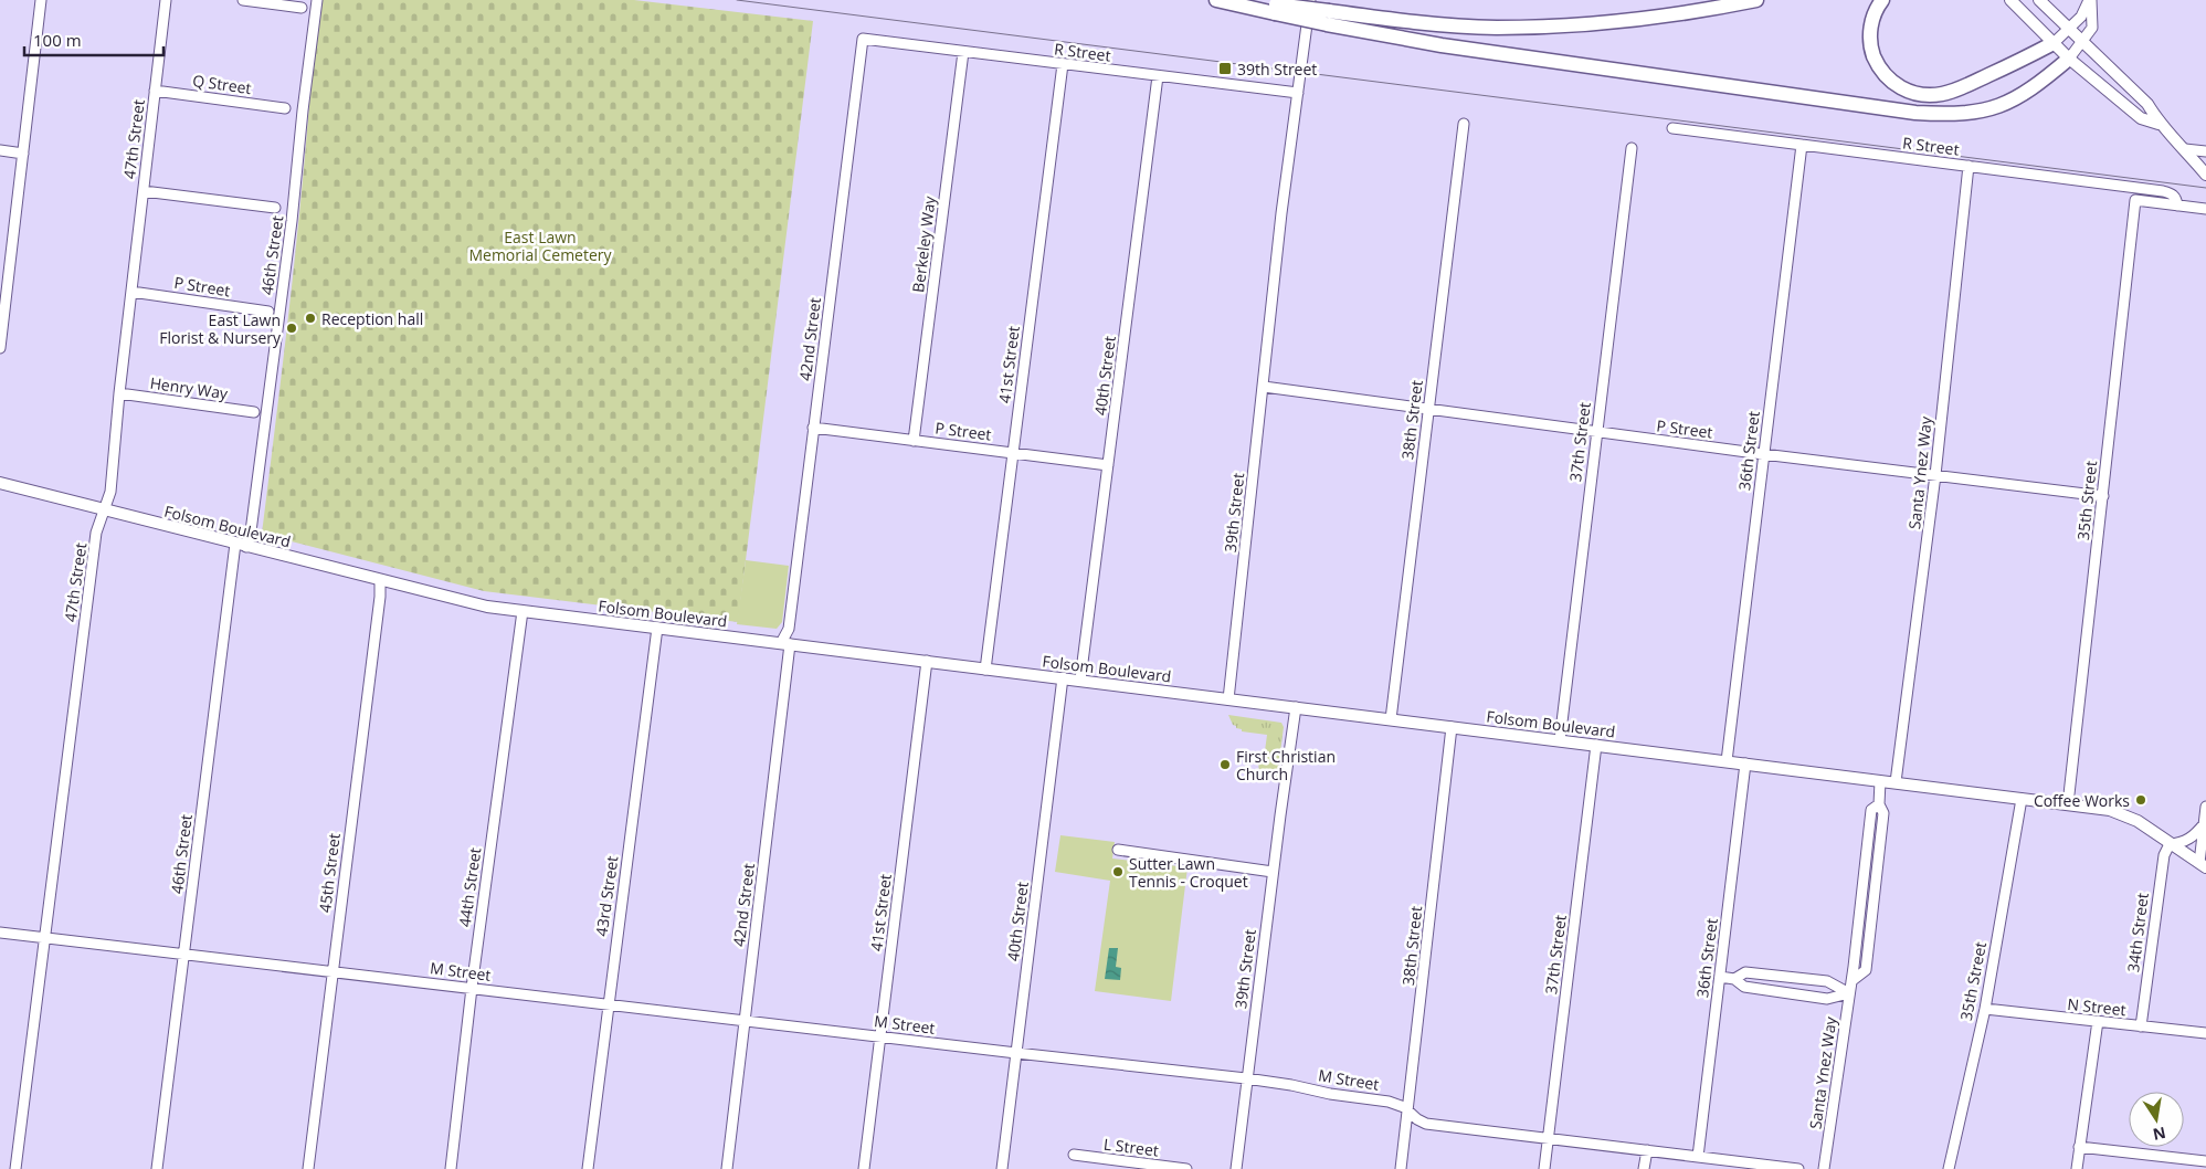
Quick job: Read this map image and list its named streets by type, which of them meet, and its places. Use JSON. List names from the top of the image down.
{
  "streets": {
    "main road": ["Folsom Boulevard"],
    "street": [
      "R Street",
      "Q Street",
      "47th Street",
      "Berkeley Way",
      "46th Street",
      "P Street",
      "42nd Street",
      "41st Street",
      "40th Street",
      "Henry Way",
      "38th Street",
      "37th Street",
      "36th Street",
      "Santa Ynez Way",
      "35th Street",
      "39th Street",
      "45th Street",
      "44th Street",
      "43rd Street",
      "34th Street",
      "M Street",
      "N Street",
      "L Street"
    ]
  },
  "crossings": [
    ["R Street", "Berkeley Way"],
    ["R Street", "42nd Street"],
    ["R Street", "41st Street"],
    ["R Street", "40th Street"],
    ["R Street", "36th Street"],
    ["R Street", "Santa Ynez Way"],
    ["R Street", "35th Street"],
    ["R Street", "39th Street"],
    ["Q Street", "47th Street"],
    ["47th Street", "P Street"],
    ["47th Street", "Henry Way"],
    ["47th Street", "Folsom Boulevard"],
    ["47th Street", "M Street"],
    ["Berkeley Way", "P Street"],
    ["46th Street", "Folsom Boulevard"],
    ["46th Street", "M Street"],
    ["P Street", "42nd Street"],
    ["P Street", "41st Street"],
    ["P Street", "40th Street"],
    ["P Street", "38th Street"],
    ["P Street", "37th Street"],
    ["P Street", "36th Street"],
    ["P Street", "Santa Ynez Way"],
    ["P Street", "35th Street"],
    ["P Street", "39th Street"],
    ["42nd Street", "Folsom Boulevard"],
    ["42nd Street", "M Street"],
    ["41st Street", "Folsom Boulevard"],
    ["41st Street", "M Street"],
    ["40th Street", "Folsom Boulevard"],
    ["40th Street", "M Street"],
    ["38th Street", "Folsom Boulevard"],
    ["38th Street", "M Street"],
    ["37th Street", "Folsom Boulevard"],
    ["37th Street", "M Street"],
    ["36th Street", "Folsom Boulevard"],
    ["36th Street", "M Street"],
    ["Santa Ynez Way", "Folsom Boulevard"],
    ["35th Street", "Folsom Boulevard"],
    ["35th Street", "N Street"],
    ["39th Street", "Folsom Boulevard"],
    ["39th Street", "M Street"],
    ["Folsom Boulevard", "45th Street"],
    ["Folsom Boulevard", "44th Street"],
    ["Folsom Boulevard", "43rd Street"],
    ["Folsom Boulevard", "34th Street"],
    ["45th Street", "M Street"],
    ["44th Street", "M Street"],
    ["43rd Street", "M Street"],
    ["34th Street", "N Street"]
  ],
  "parks": ["East Lawn Memorial Cemetery"],
  "places": {
    "transit": ["39th Street"],
    "other": [
      "Reception hall",
      "East Lawn Florist & Nursery",
      "First Christian Church",
      "Coffee Works",
      "Sutter Lawn Tennis - Croquet"
    ]
  },
  "scale_bar": "100 m",
  "north": "bottom"
}
